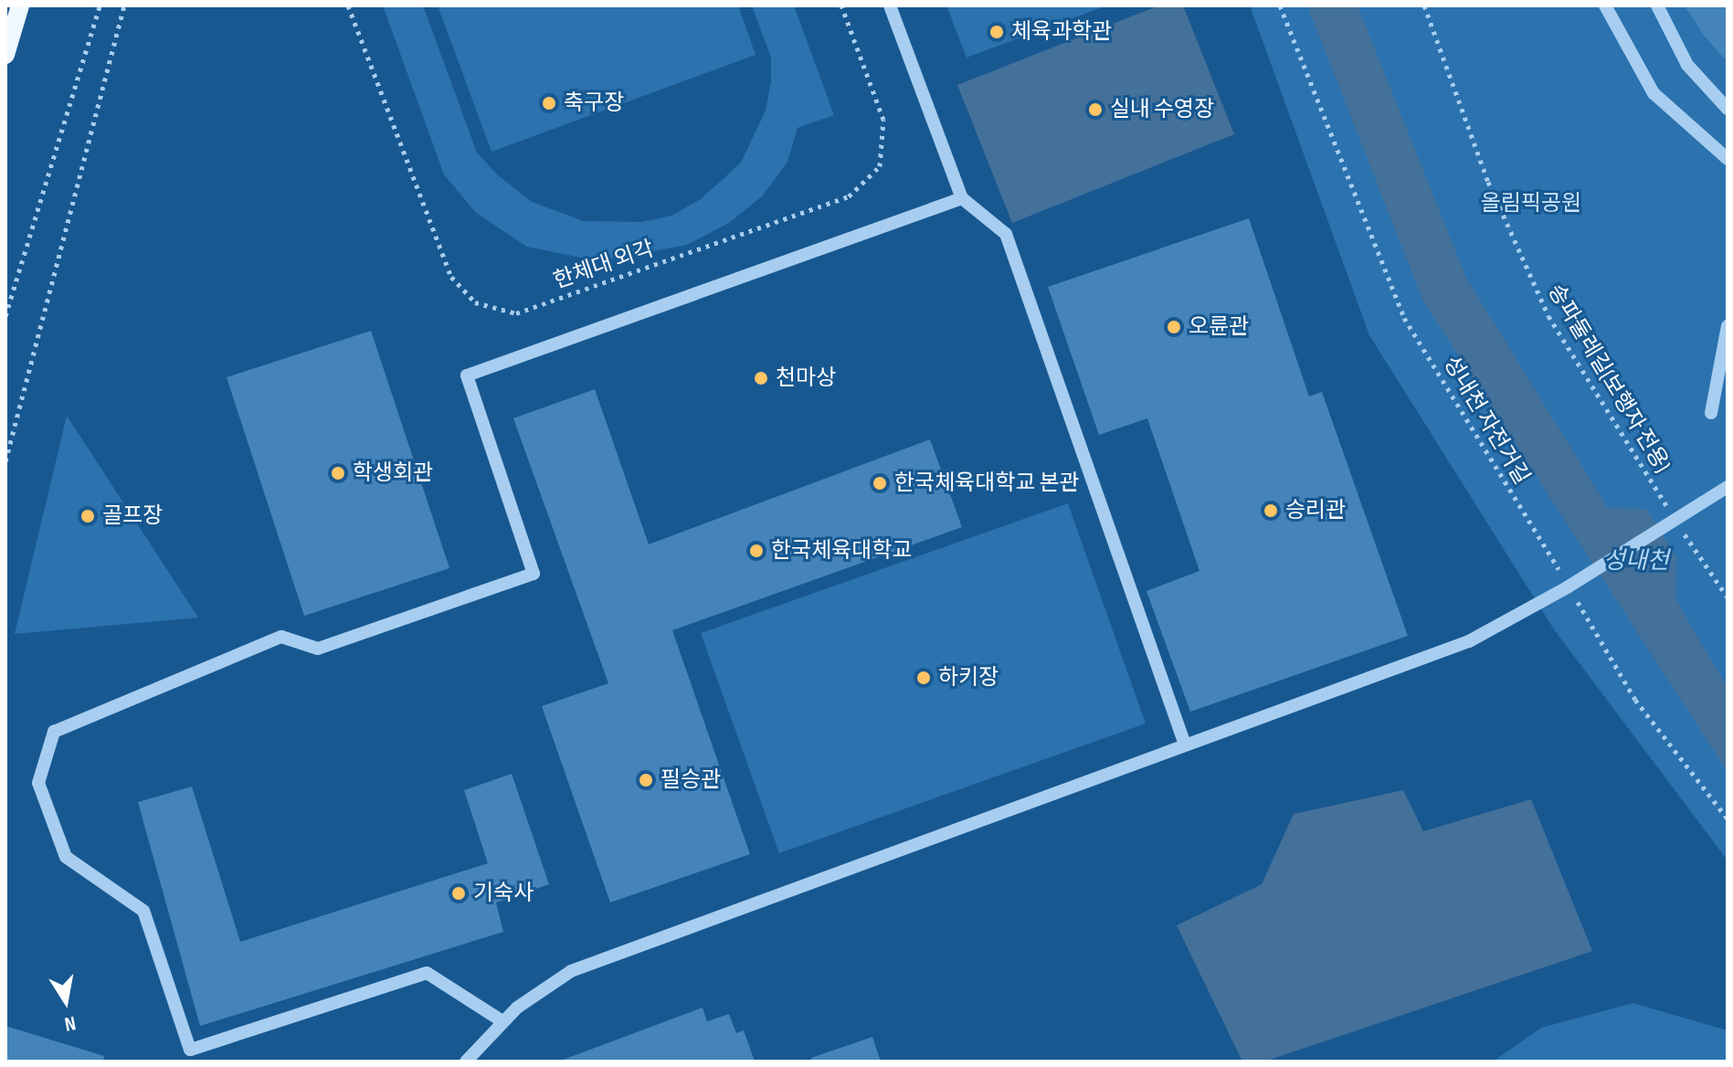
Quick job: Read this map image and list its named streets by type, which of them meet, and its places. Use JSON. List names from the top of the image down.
{
  "streets": {
    "path": ["한체대 외각", "송파둘레길(보행자 전용)", "성내천 자전거길"]
  },
  "water": ["성내천"],
  "parks": ["올림픽공원"],
  "places": [
    "체육과학관",
    "축구장",
    "실내 수영장",
    "오륜관",
    "천마상",
    "학생회관",
    "한국체육대학교 본관",
    "승리관",
    "골프장",
    "한국체육대학교",
    "하키장",
    "필승관",
    "기숙사"
  ],
  "north": "bottom"
}
